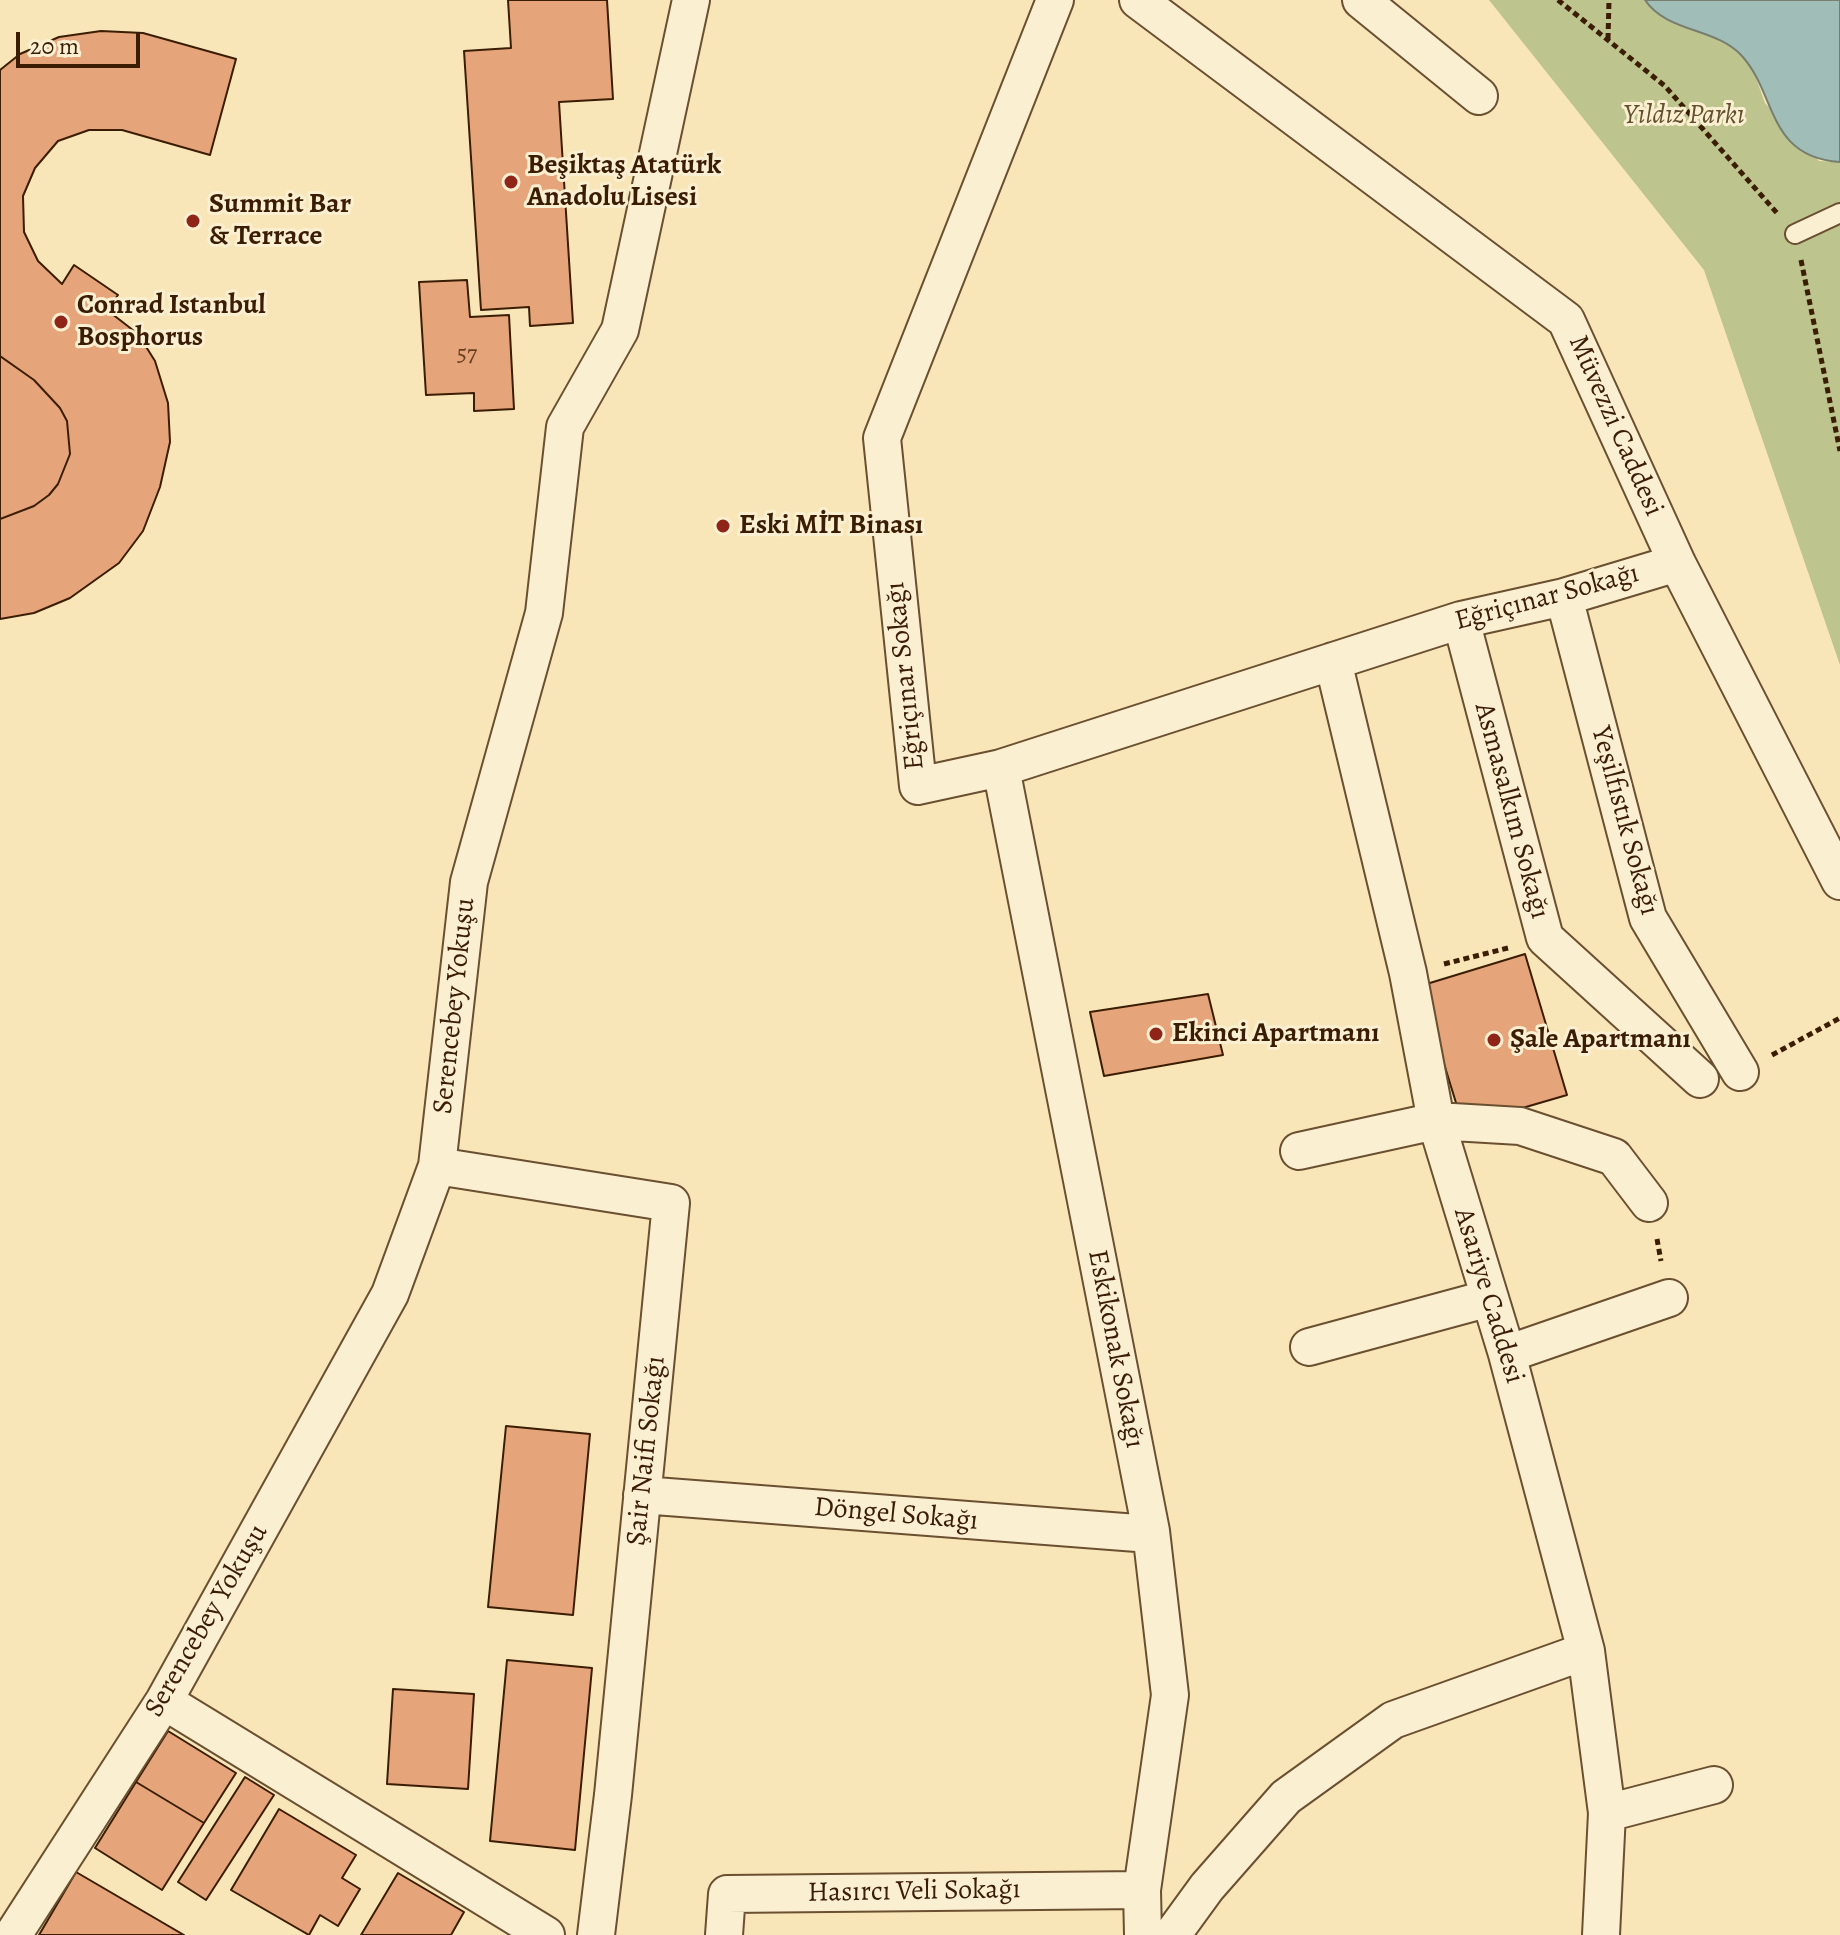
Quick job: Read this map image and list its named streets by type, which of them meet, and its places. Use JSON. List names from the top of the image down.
{
  "streets": {
    "street": [
      "Müvezzi Caddesi",
      "Eğriçınar Sokağı",
      "Asmasalkım Sokağı",
      "Yeşilfıstık Sokağı",
      "Serencebey Yokuşu",
      "Asariye Caddesi",
      "Eskikonak Sokağı",
      "Şair Naifi Sokağı",
      "Döngel Sokağı",
      "Hasırcı Veli Sokağı"
    ]
  },
  "crossings": [
    ["Müvezzi Caddesi", "Eğriçınar Sokağı"],
    ["Eğriçınar Sokağı", "Asmasalkım Sokağı"],
    ["Eğriçınar Sokağı", "Yeşilfıstık Sokağı"],
    ["Eğriçınar Sokağı", "Asariye Caddesi"],
    ["Eğriçınar Sokağı", "Eskikonak Sokağı"],
    ["Serencebey Yokuşu", "Şair Naifi Sokağı"],
    ["Eskikonak Sokağı", "Döngel Sokağı"],
    ["Eskikonak Sokağı", "Hasırcı Veli Sokağı"],
    ["Şair Naifi Sokağı", "Döngel Sokağı"]
  ],
  "parks": ["Yıldız Parkı"],
  "places": [
    "Beşiktaş Atatürk Anadolu Lisesi",
    "Summit Bar & Terrace",
    "Conrad Istanbul Bosphorus",
    "Eski MİT Binası",
    "Ekinci Apartmanı",
    "Şale Apartmanı"
  ],
  "house_numbers": ["57"],
  "scale_bar": "20 m"
}
